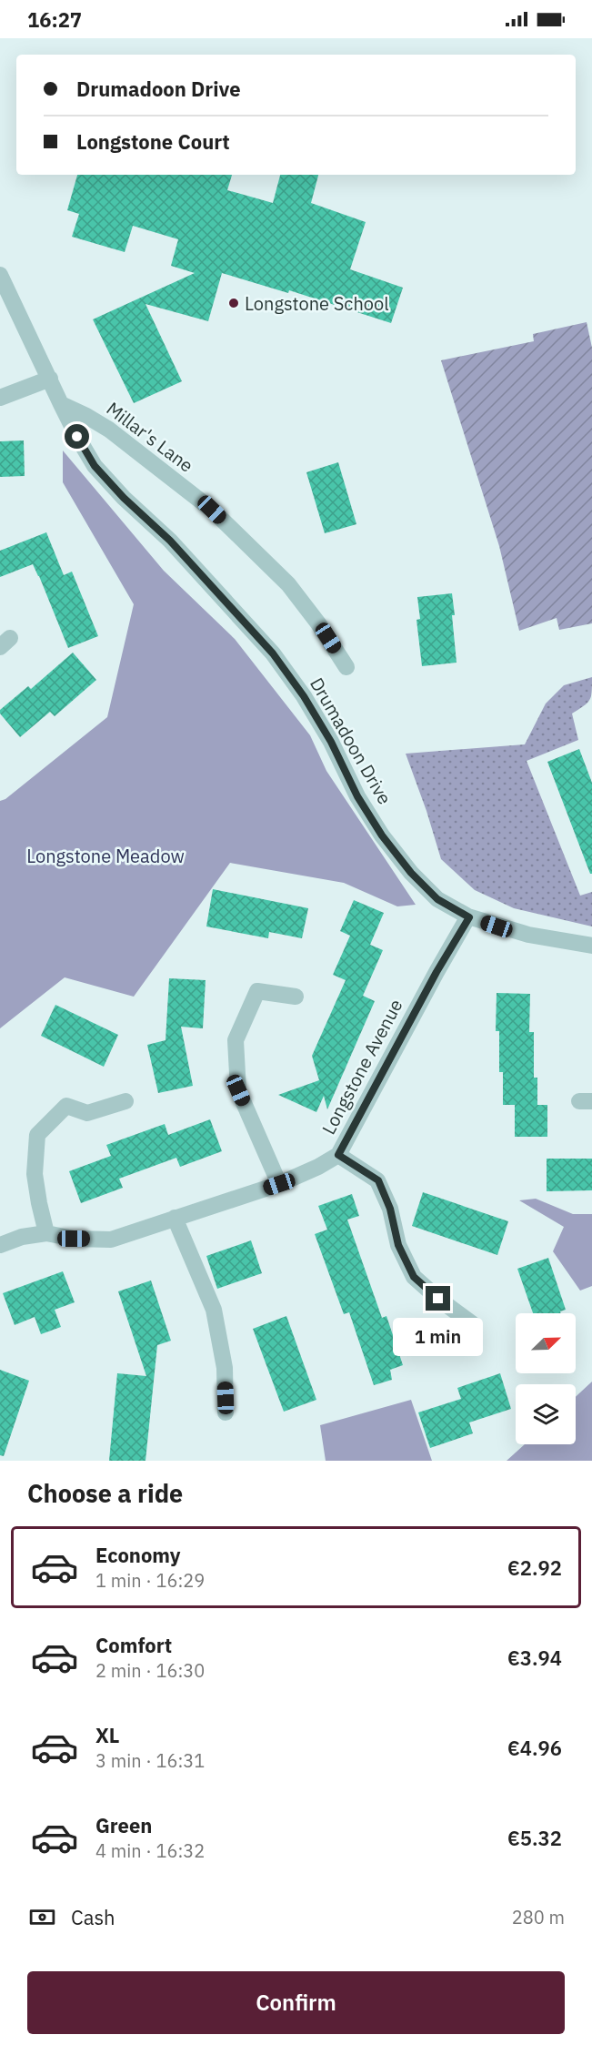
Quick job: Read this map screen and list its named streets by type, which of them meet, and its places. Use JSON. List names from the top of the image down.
{
  "streets": {
    "street": ["Millar's Lane", "Drumadoon Drive", "Longstone Avenue"]
  },
  "crossings": [
    ["Millar's Lane", "Drumadoon Drive"],
    ["Drumadoon Drive", "Longstone Avenue"]
  ],
  "parks": ["Longstone Meadow"],
  "places": ["Longstone School"],
  "north": "top right",
  "page": {
    "status": "16:27",
    "banner": ["Drumadoon Drive", "Longstone Court"],
    "bubble": "1 min",
    "heading": "Choose a ride",
    "list": [
      {
        "name": "Economy",
        "note": "1 min · 16:29",
        "value": "€2.92"
      },
      {
        "name": "Comfort",
        "note": "2 min · 16:30",
        "value": "€3.94"
      },
      {
        "name": "XL",
        "note": "3 min · 16:31",
        "value": "€4.96"
      },
      {
        "name": "Green",
        "note": "4 min · 16:32",
        "value": "€5.32"
      }
    ],
    "pay": ["Cash", "280 m"],
    "buttons": "Confirm"
  }
}
